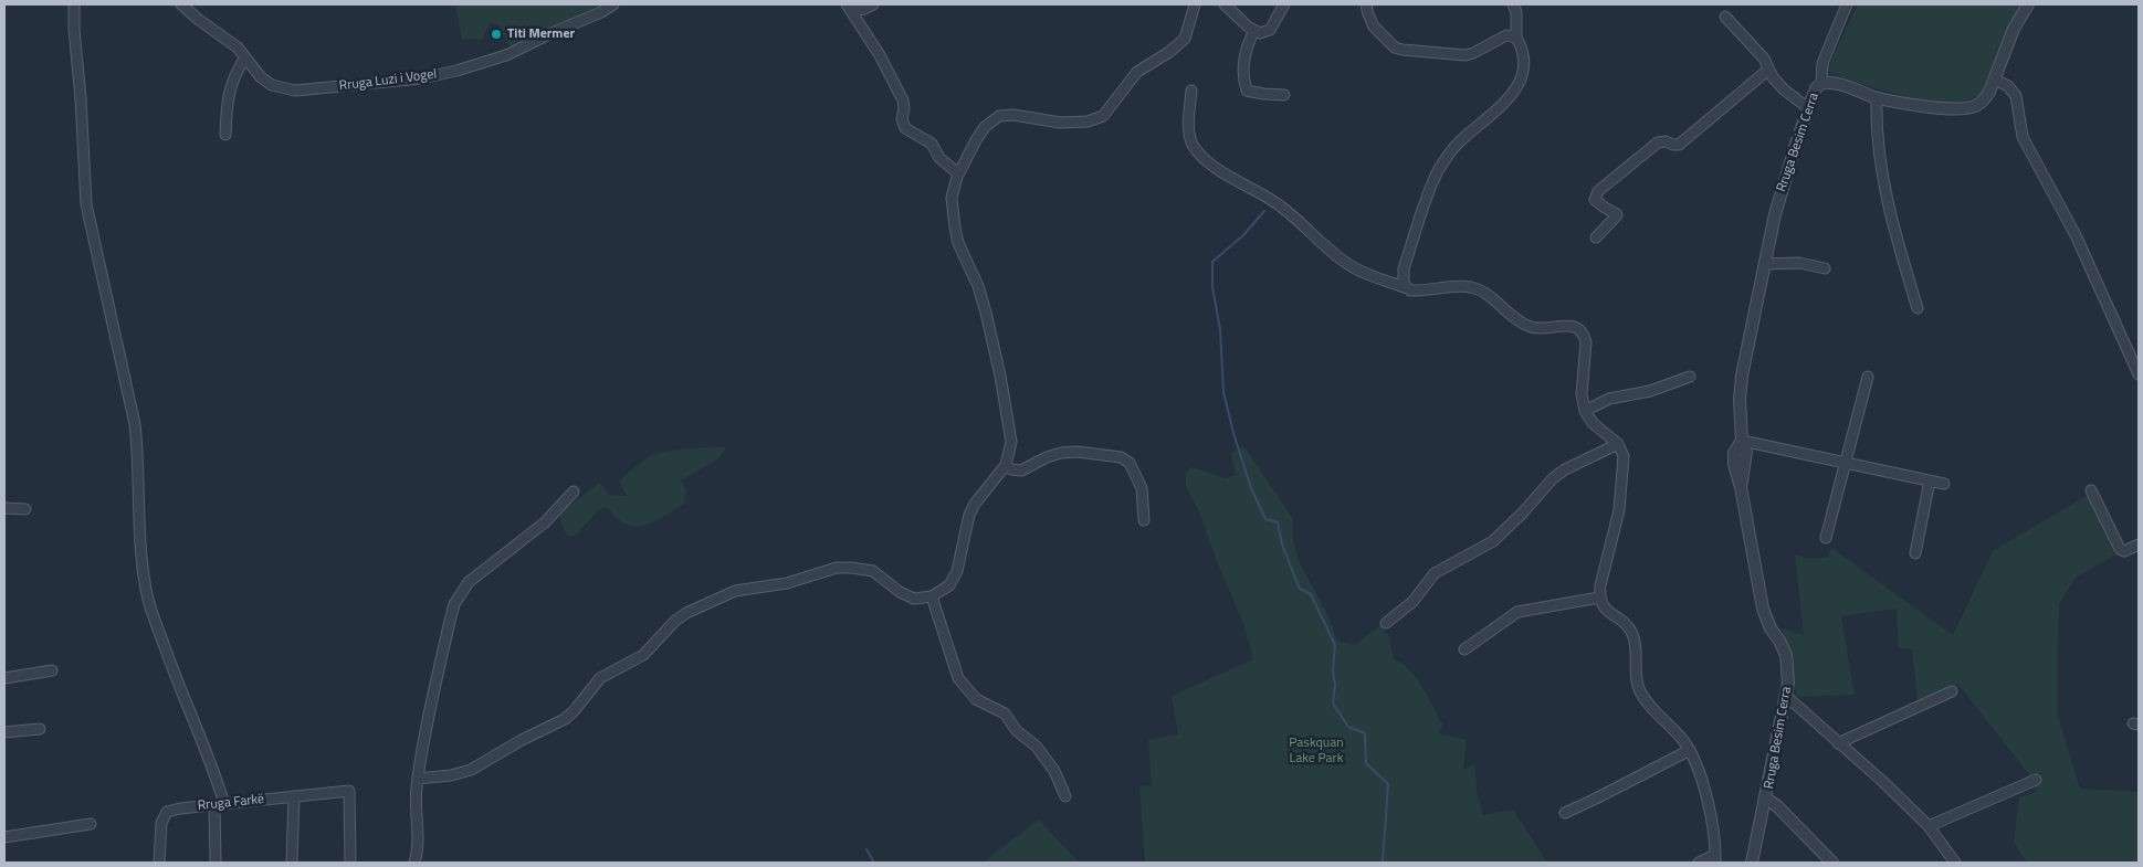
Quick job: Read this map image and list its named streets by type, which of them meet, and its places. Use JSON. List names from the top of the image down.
{
  "streets": {
    "street": ["Rruga Luzi i Vogel", "Rruga Besim Cerra", "Rruga Farkë"]
  },
  "parks": ["Paskquan Lake Park"],
  "places": ["Titi Mermer"]
}
